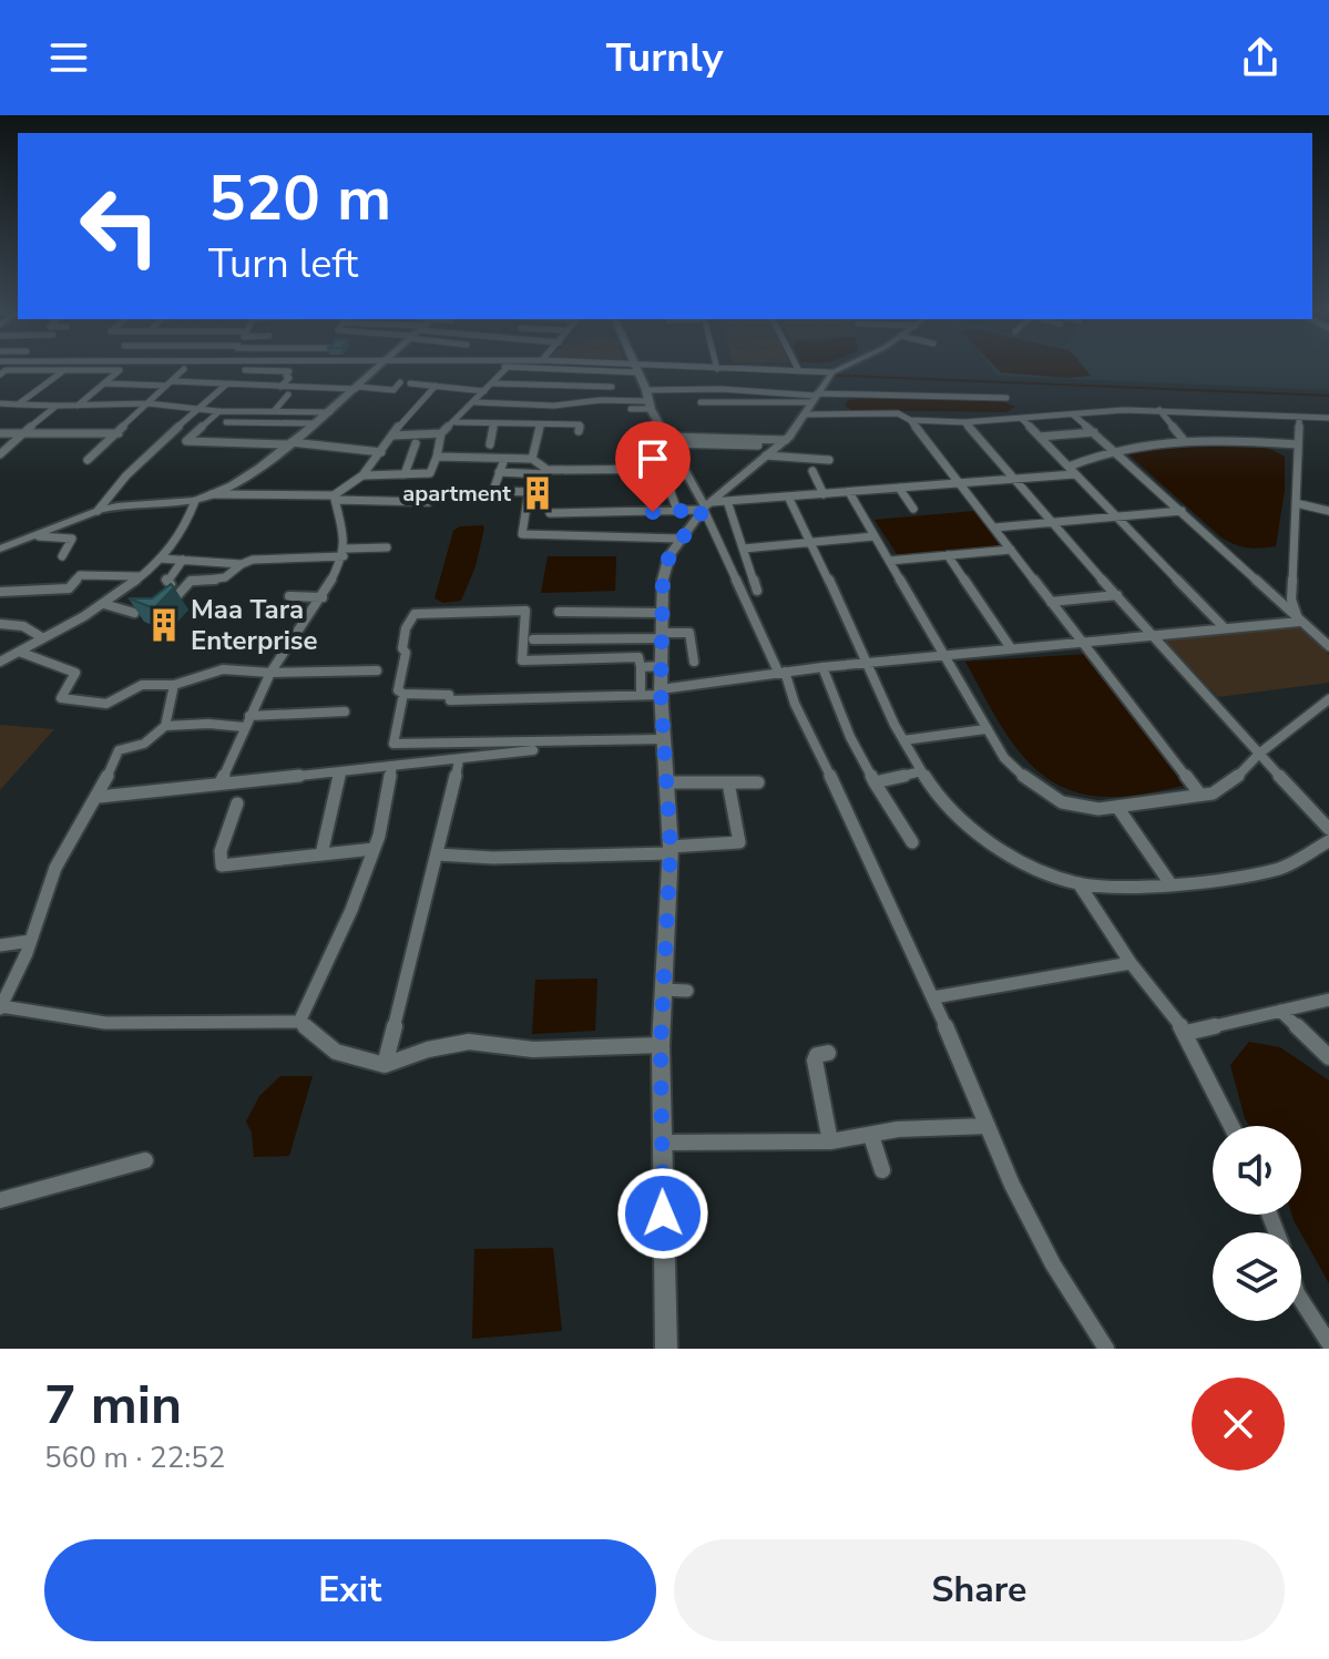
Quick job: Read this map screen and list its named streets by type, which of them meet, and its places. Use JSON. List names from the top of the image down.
{
  "places": {
    "building": ["apartment", "Maa Tara Enterprise"]
  },
  "page": {
    "header": "Turnly",
    "turn": ["520 m", "Turn left"],
    "heading": ["7 min", "560 m · 22:52"],
    "buttons": ["Exit", "Share"]
  }
}
